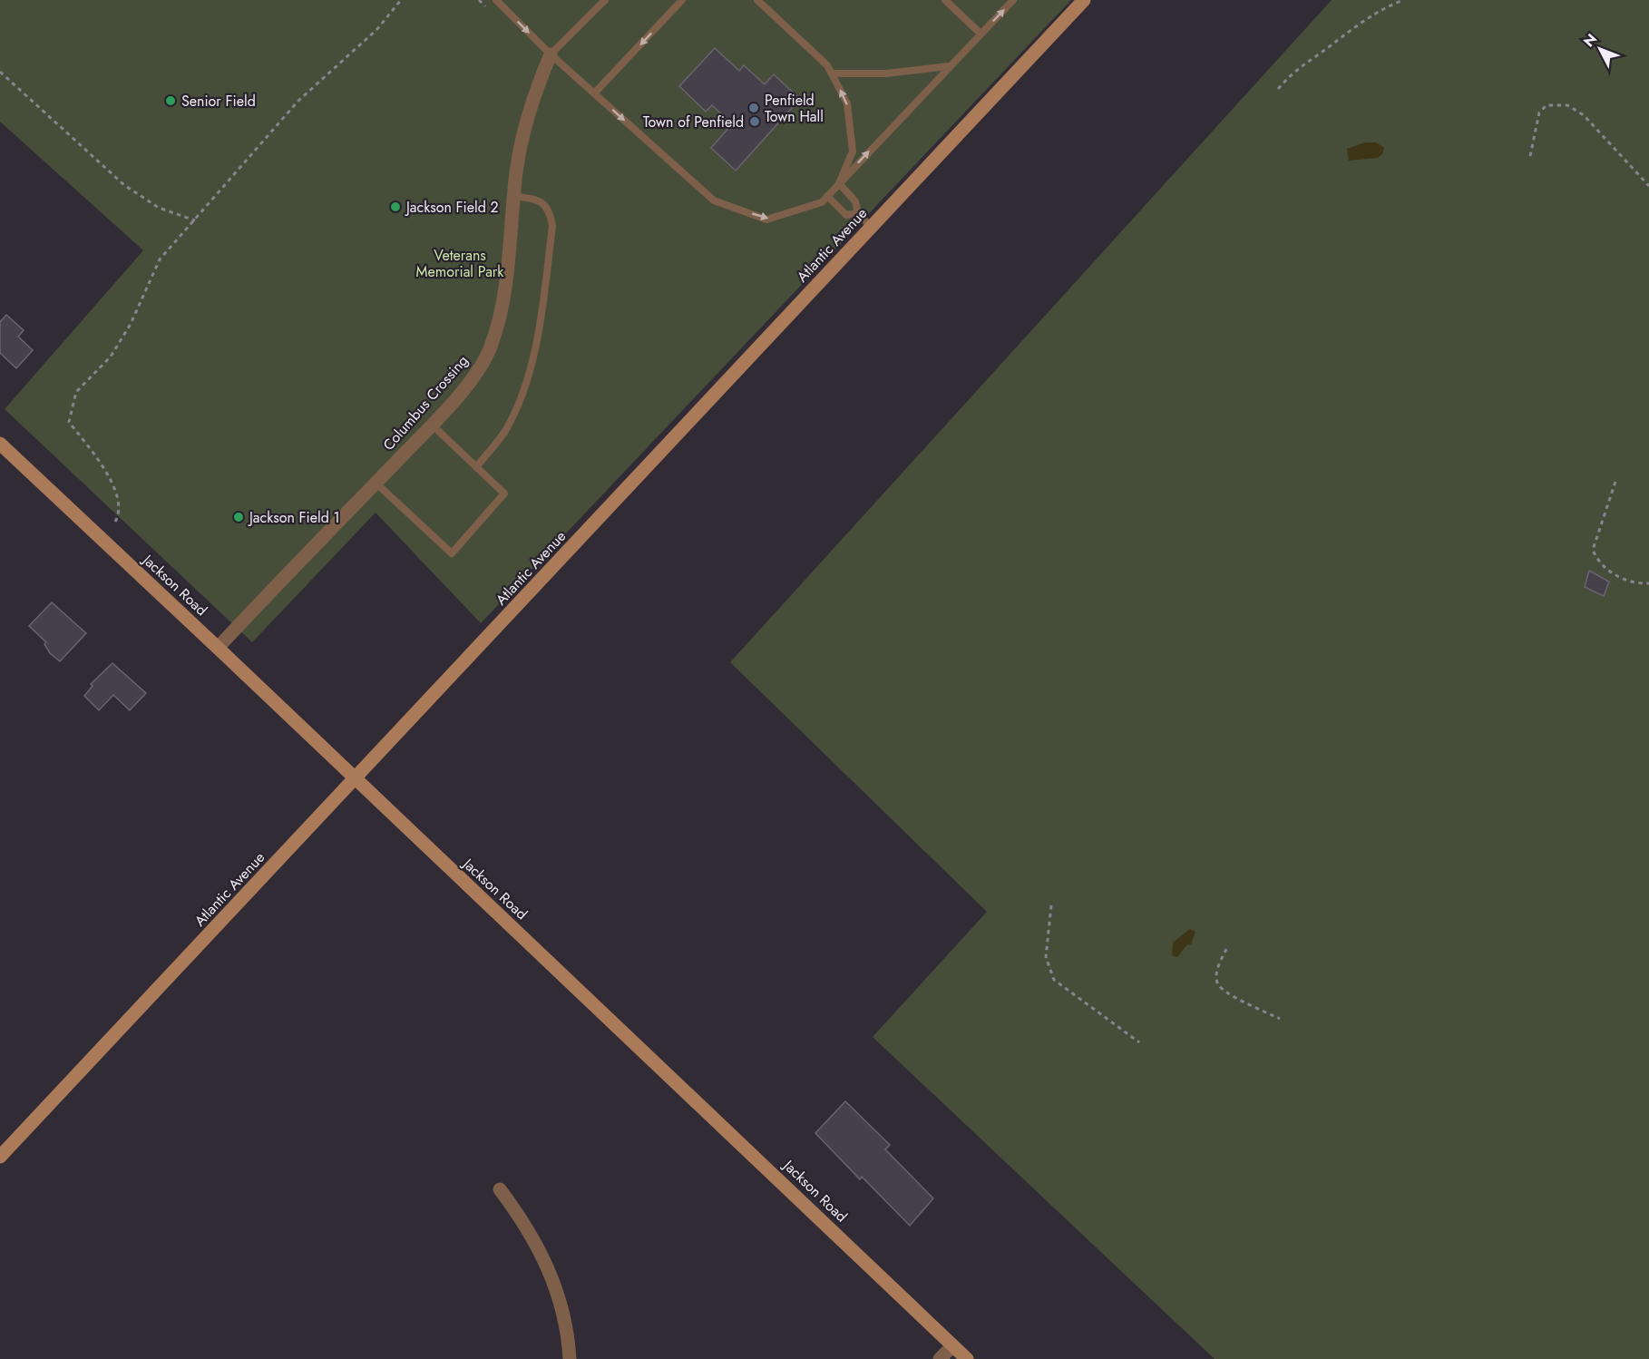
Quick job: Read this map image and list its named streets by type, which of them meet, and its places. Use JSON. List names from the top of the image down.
{
  "streets": {
    "main road": ["Atlantic Avenue", "Jackson Road"],
    "street": ["Columbus Crossing"]
  },
  "crossings": [
    ["Atlantic Avenue", "Jackson Road"],
    ["Columbus Crossing", "Jackson Road"]
  ],
  "parks": ["Veterans Memorial Park"],
  "places": [
    "Senior Field",
    "Penfield Town Hall",
    "Town of Penfield",
    "Jackson Field 2",
    "Jackson Field 1"
  ],
  "north": "top left"
}
